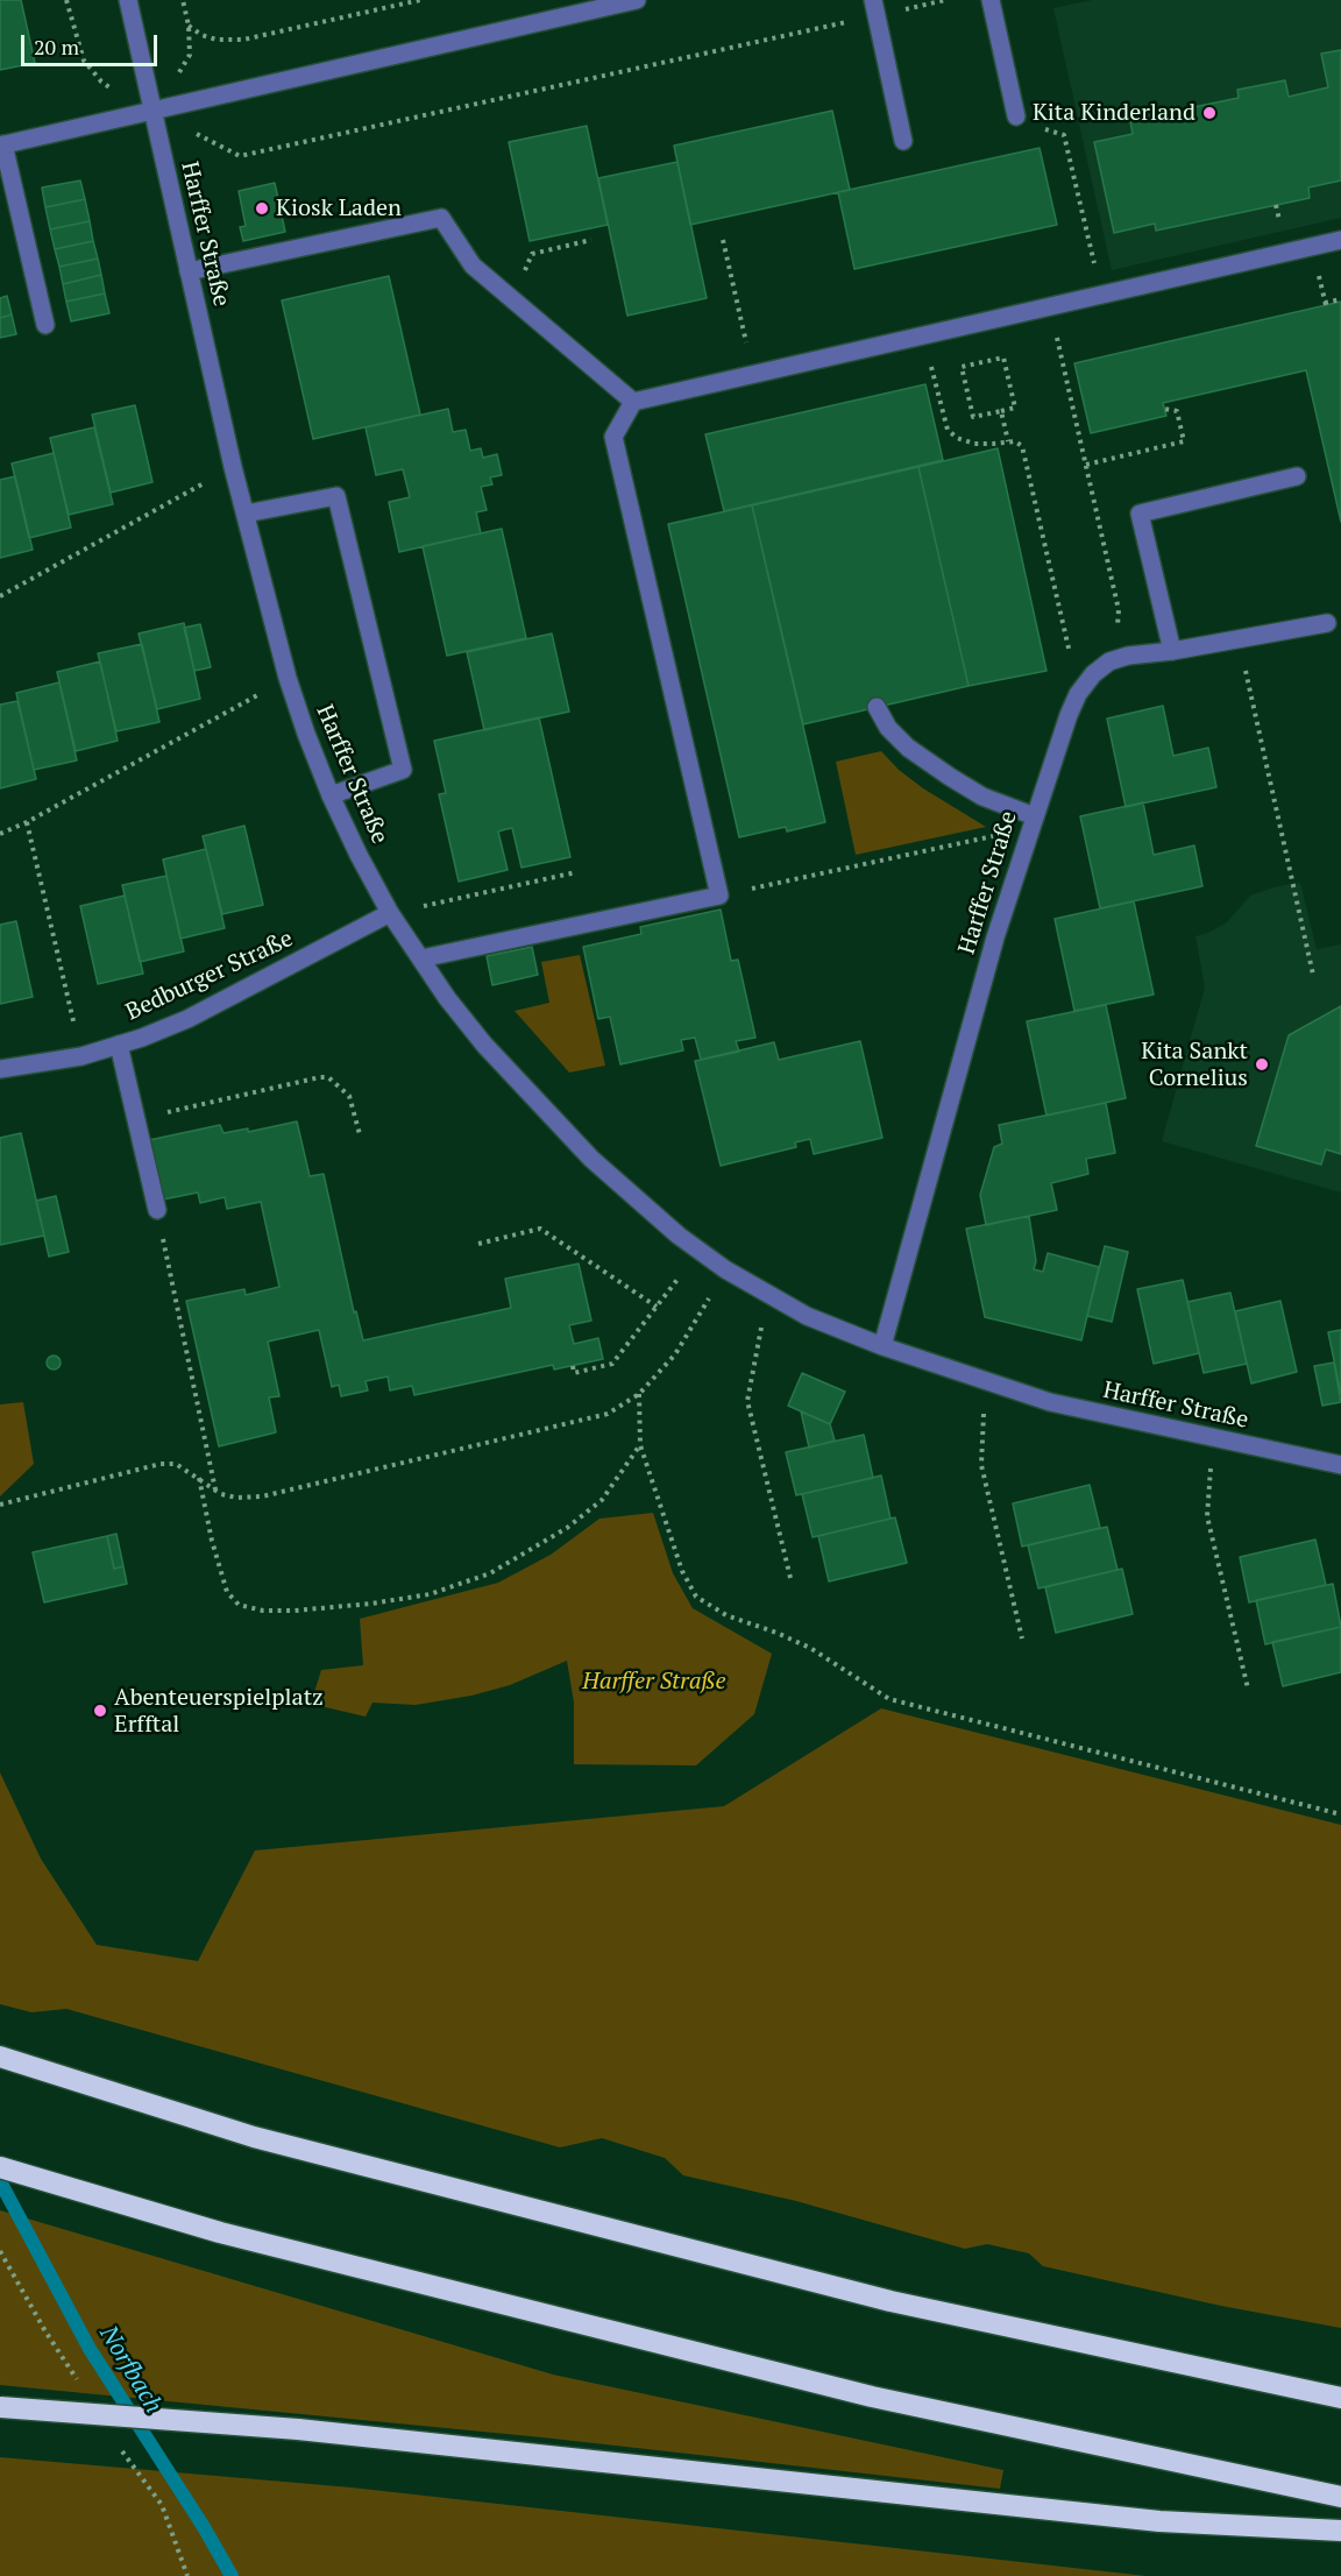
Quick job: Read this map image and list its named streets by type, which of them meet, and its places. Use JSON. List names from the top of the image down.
{
  "streets": {
    "street": ["Harffer Straße", "Bedburger Straße"]
  },
  "crossings": [
    ["Harffer Straße", "Bedburger Straße"]
  ],
  "water": ["Norfbach"],
  "parks": ["Harffer Straße"],
  "places": [
    "Kita Kinderland",
    "Kiosk Laden",
    "Kita Sankt Cornelius",
    "Abenteuerspielplatz Erfftal"
  ],
  "scale_bar": "20 m"
}
